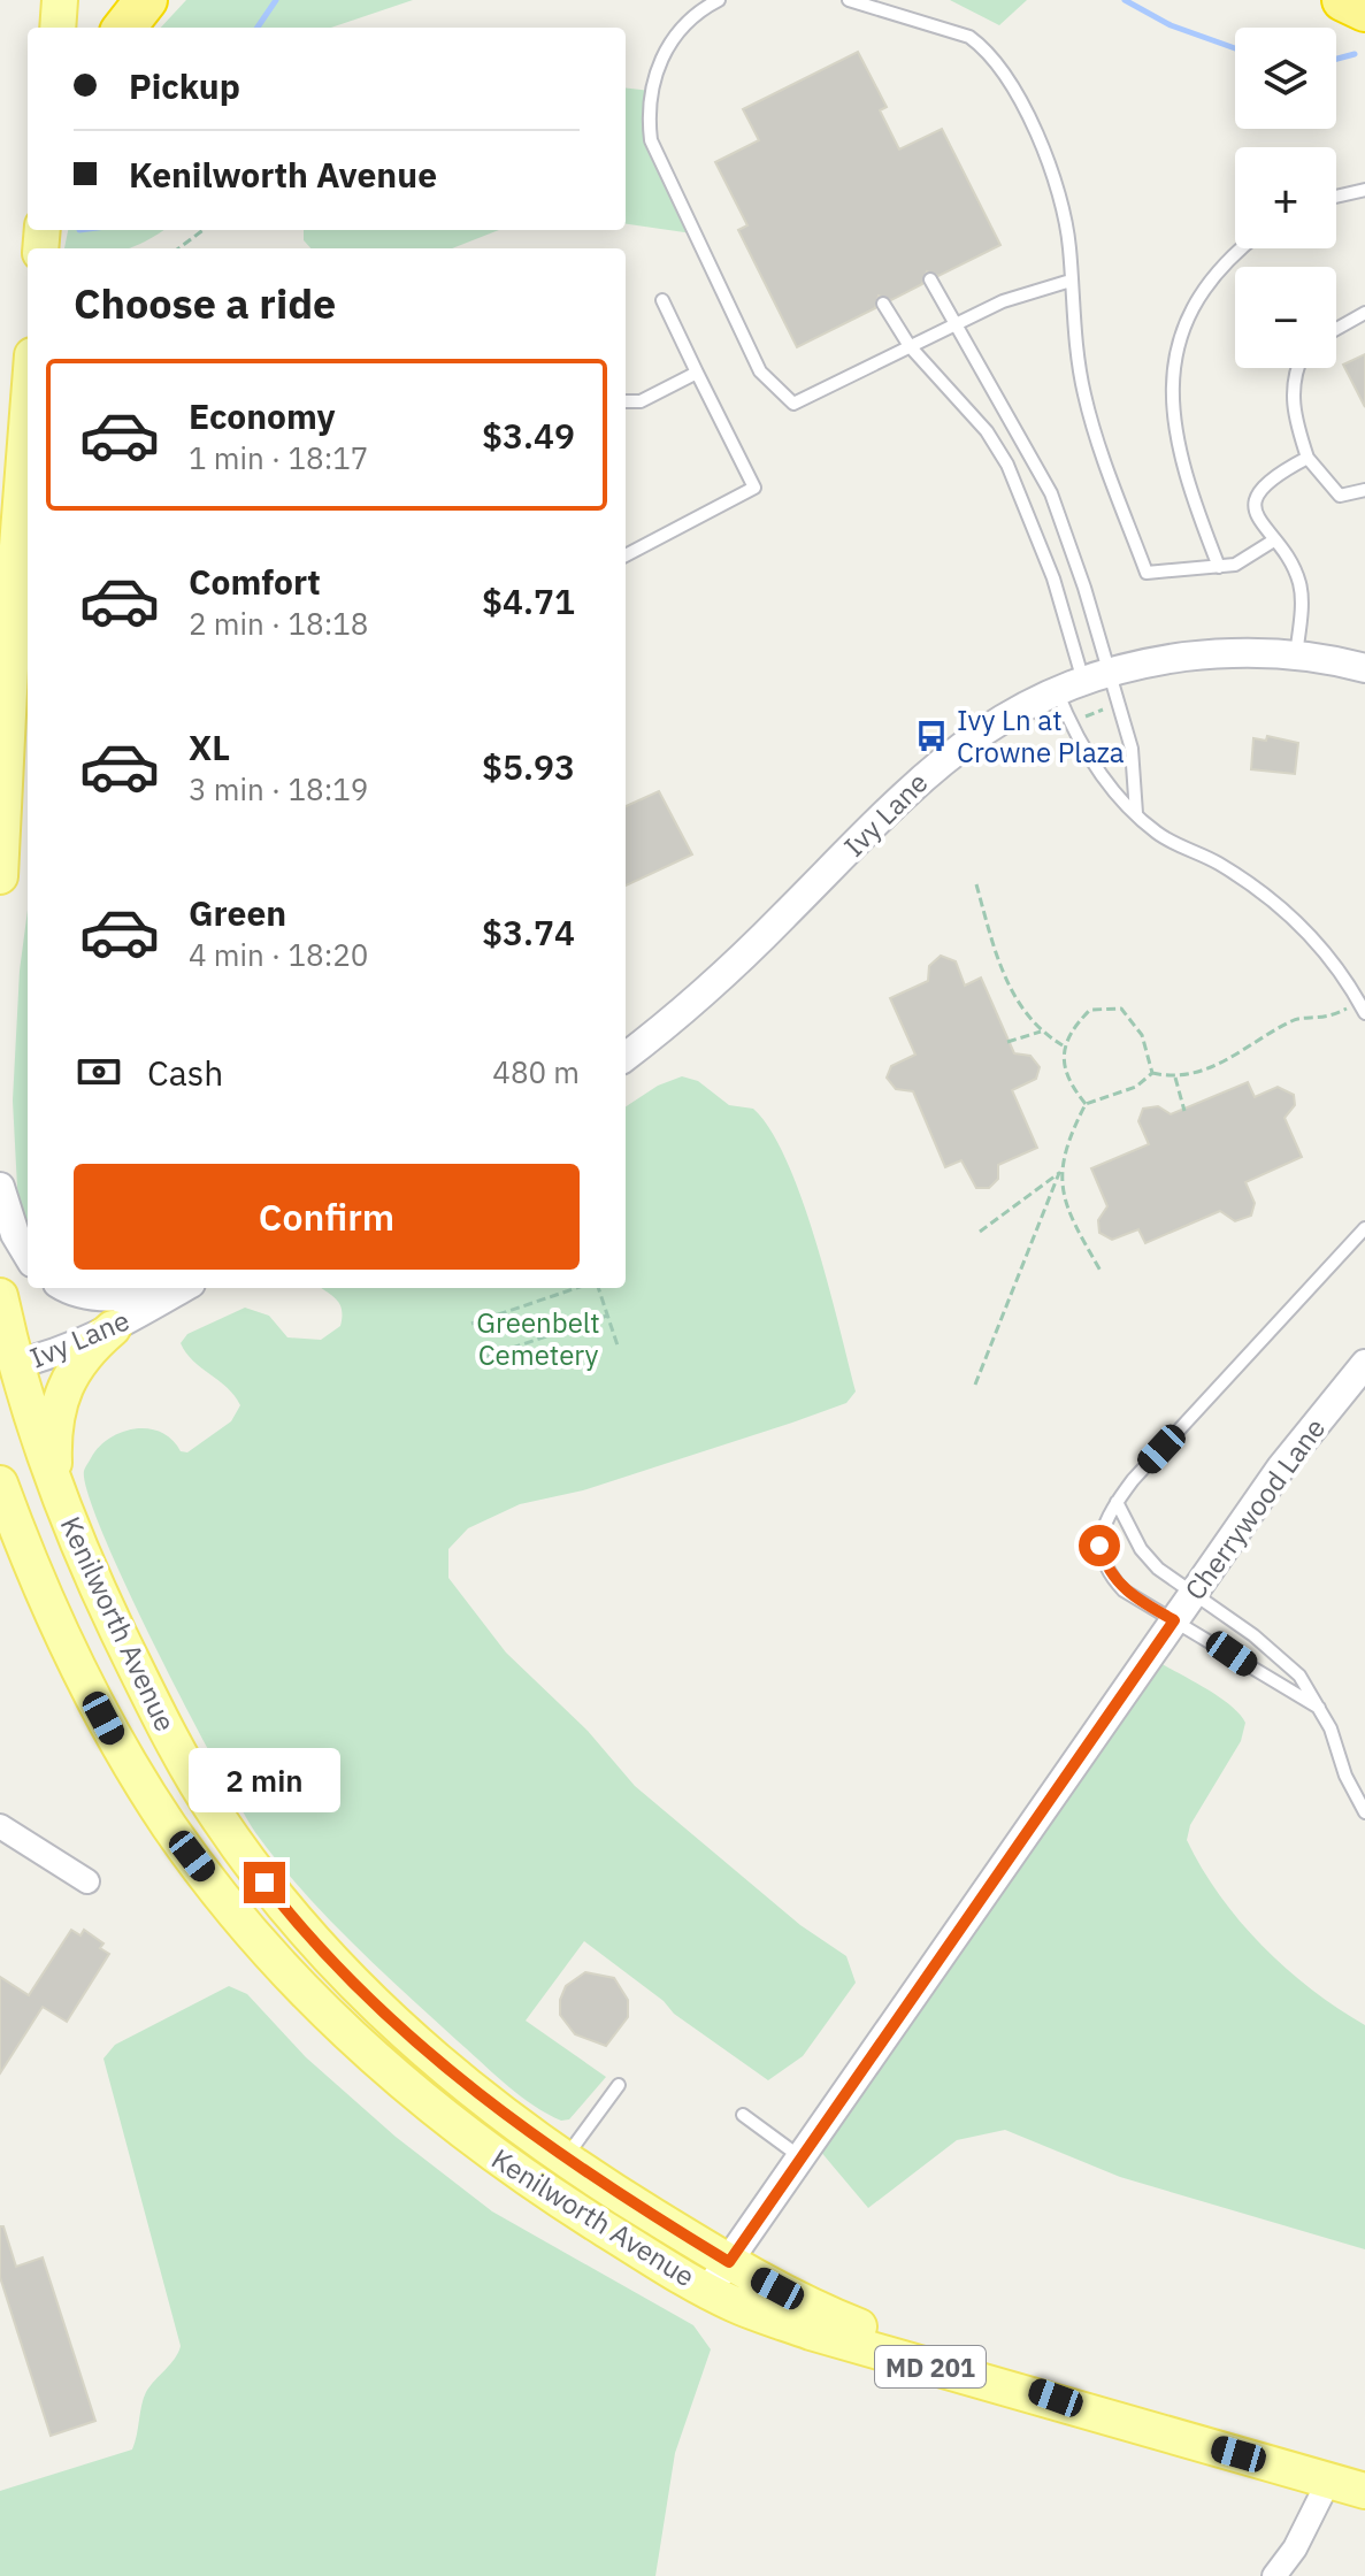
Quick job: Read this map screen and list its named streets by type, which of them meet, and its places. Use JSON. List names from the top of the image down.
{
  "streets": {
    "main road": ["Kenilworth Avenue", "MD 201"],
    "street": ["Ivy Lane", "Cherrywood Lane"]
  },
  "crossings": [
    ["Ivy Lane", "Kenilworth Avenue"],
    ["Cherrywood Lane", "Kenilworth Avenue"],
    ["Cherrywood Lane", "MD 201"],
    ["Kenilworth Avenue", "MD 201"]
  ],
  "parks": ["Greenbelt Cemetery"],
  "places": {
    "bus stop": ["Ivy Ln at Crowne Plaza"]
  },
  "page": {
    "map_buttons": ["+", "−"],
    "banner": ["Pickup", "Kenilworth Avenue"],
    "heading": "Choose a ride",
    "list": [
      {
        "name": "Economy",
        "note": "1 min · 18:17",
        "value": "$3.49"
      },
      {
        "name": "Comfort",
        "note": "2 min · 18:18",
        "value": "$4.71"
      },
      {
        "name": "XL",
        "note": "3 min · 18:19",
        "value": "$5.93"
      },
      {
        "name": "Green",
        "note": "4 min · 18:20",
        "value": "$3.74"
      }
    ],
    "pay": ["Cash", "480 m"],
    "buttons": "Confirm",
    "bubble": "2 min"
  }
}
